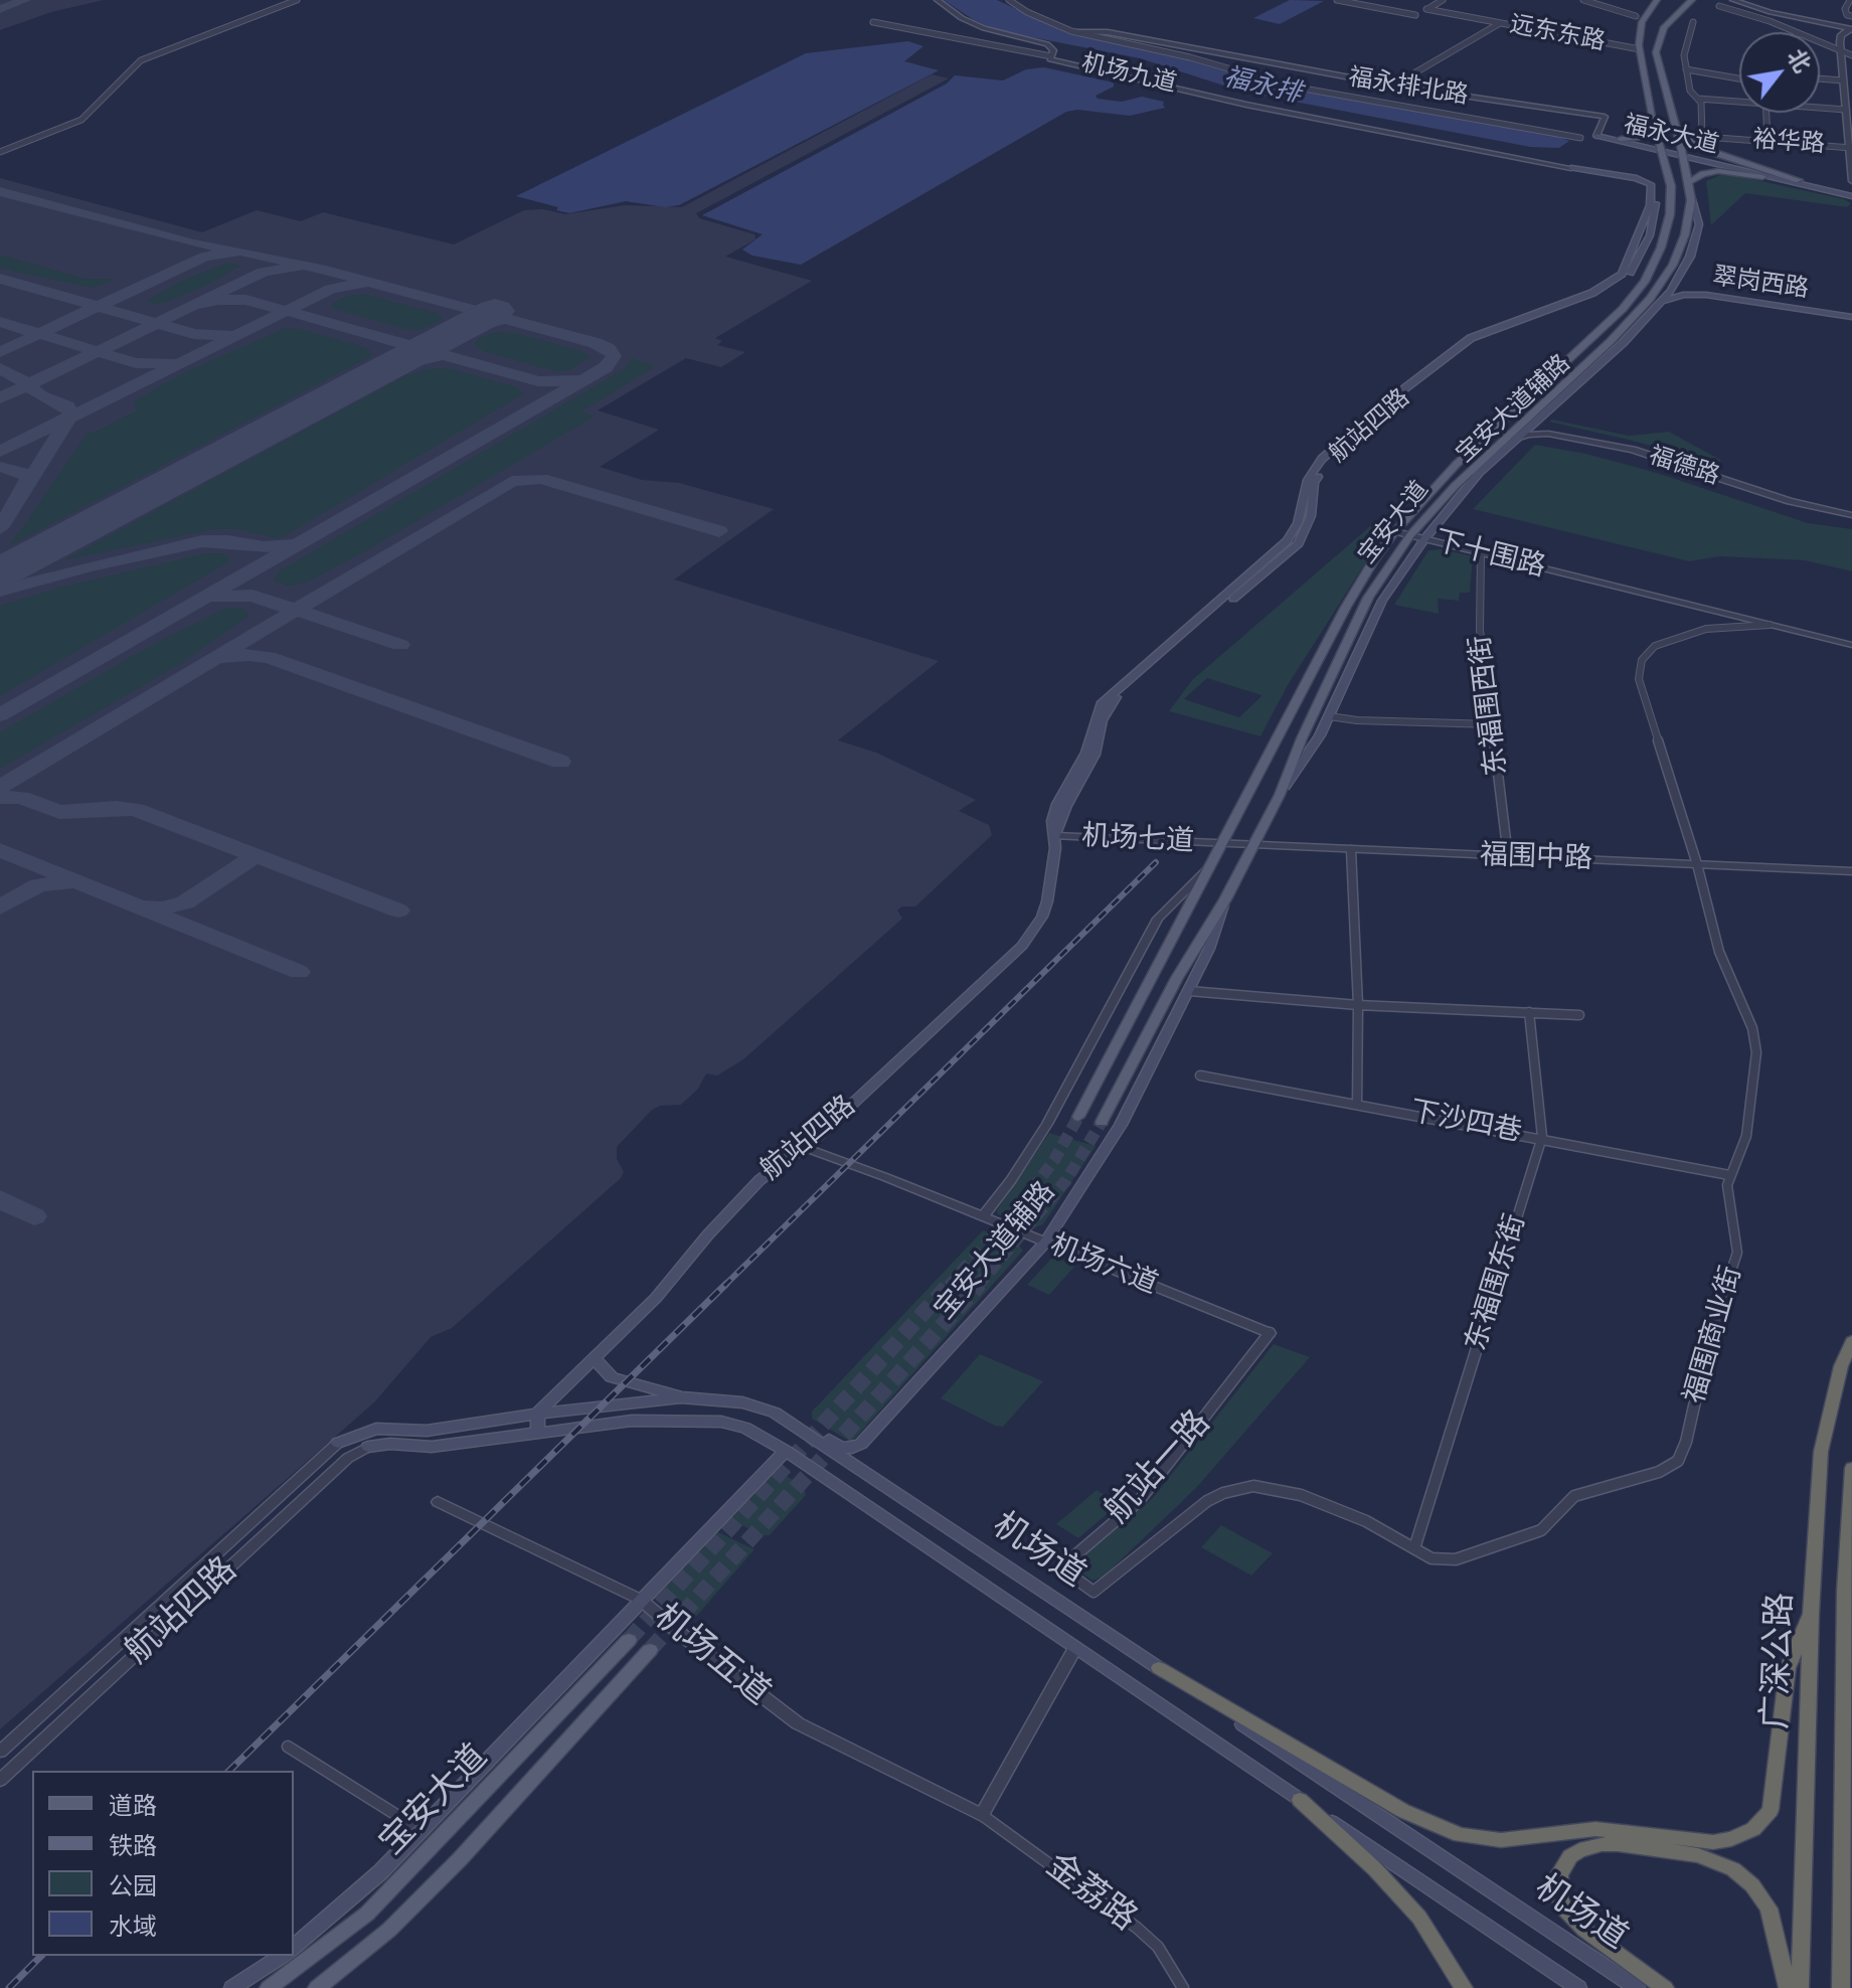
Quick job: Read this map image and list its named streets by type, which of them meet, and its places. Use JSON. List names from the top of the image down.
{
  "streets": {
    "highway": ["广深公路"],
    "main road": [
      "福永大道",
      "翠岗西路",
      "宝安大道辅路",
      "航站四路",
      "宝安大道",
      "机场道"
    ],
    "street": [
      "远东东路",
      "机场九道",
      "福永排北路",
      "裕华路",
      "福德路",
      "下十围路",
      "东福围西街",
      "机场七道",
      "福围中路",
      "下沙四巷",
      "机场六道",
      "东福围东街",
      "福围商业街",
      "航站一路",
      "机场五道",
      "金荔路"
    ]
  },
  "crossings": [
    ["远东东路", "宝安大道"],
    ["机场九道", "航站四路"],
    ["福永排北路", "福永大道"],
    ["福永大道", "宝安大道"],
    ["裕华路", "宝安大道"],
    ["翠岗西路", "宝安大道辅路"],
    ["宝安大道辅路", "福德路"],
    ["宝安大道辅路", "宝安大道"],
    ["宝安大道辅路", "下十围路"],
    ["宝安大道辅路", "机场六道"],
    ["宝安大道辅路", "机场道"],
    ["航站四路", "机场七道"],
    ["航站四路", "机场六道"],
    ["航站四路", "机场道"],
    ["宝安大道", "下十围路"],
    ["宝安大道", "机场七道"],
    ["宝安大道", "福围中路"],
    ["下十围路", "东福围西街"],
    ["下十围路", "福围商业街"],
    ["东福围西街", "福围中路"],
    ["机场七道", "福围中路"],
    ["福围中路", "福围商业街"],
    ["下沙四巷", "东福围东街"],
    ["下沙四巷", "福围商业街"],
    ["机场六道", "航站一路"],
    ["东福围东街", "福围商业街"],
    ["福围商业街", "航站一路"],
    ["机场五道", "金荔路"]
  ],
  "water": ["福永排"],
  "legend": [
    "道路",
    "铁路",
    "公园",
    "水域"
  ],
  "north": "top right"
}
